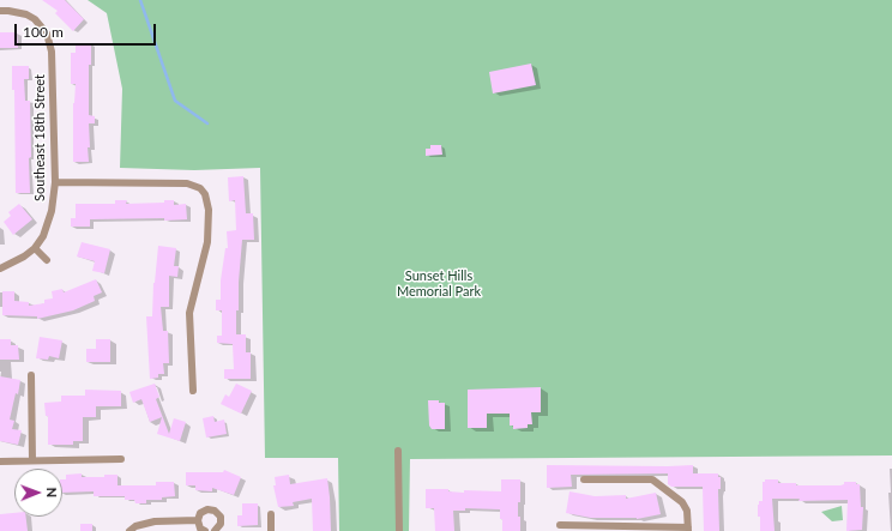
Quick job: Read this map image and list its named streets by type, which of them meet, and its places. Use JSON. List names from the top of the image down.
{
  "streets": {
    "street": ["Southeast 18th Street"]
  },
  "parks": ["Sunset Hills Memorial Park"],
  "scale_bar": "100 m",
  "north": "right"
}
